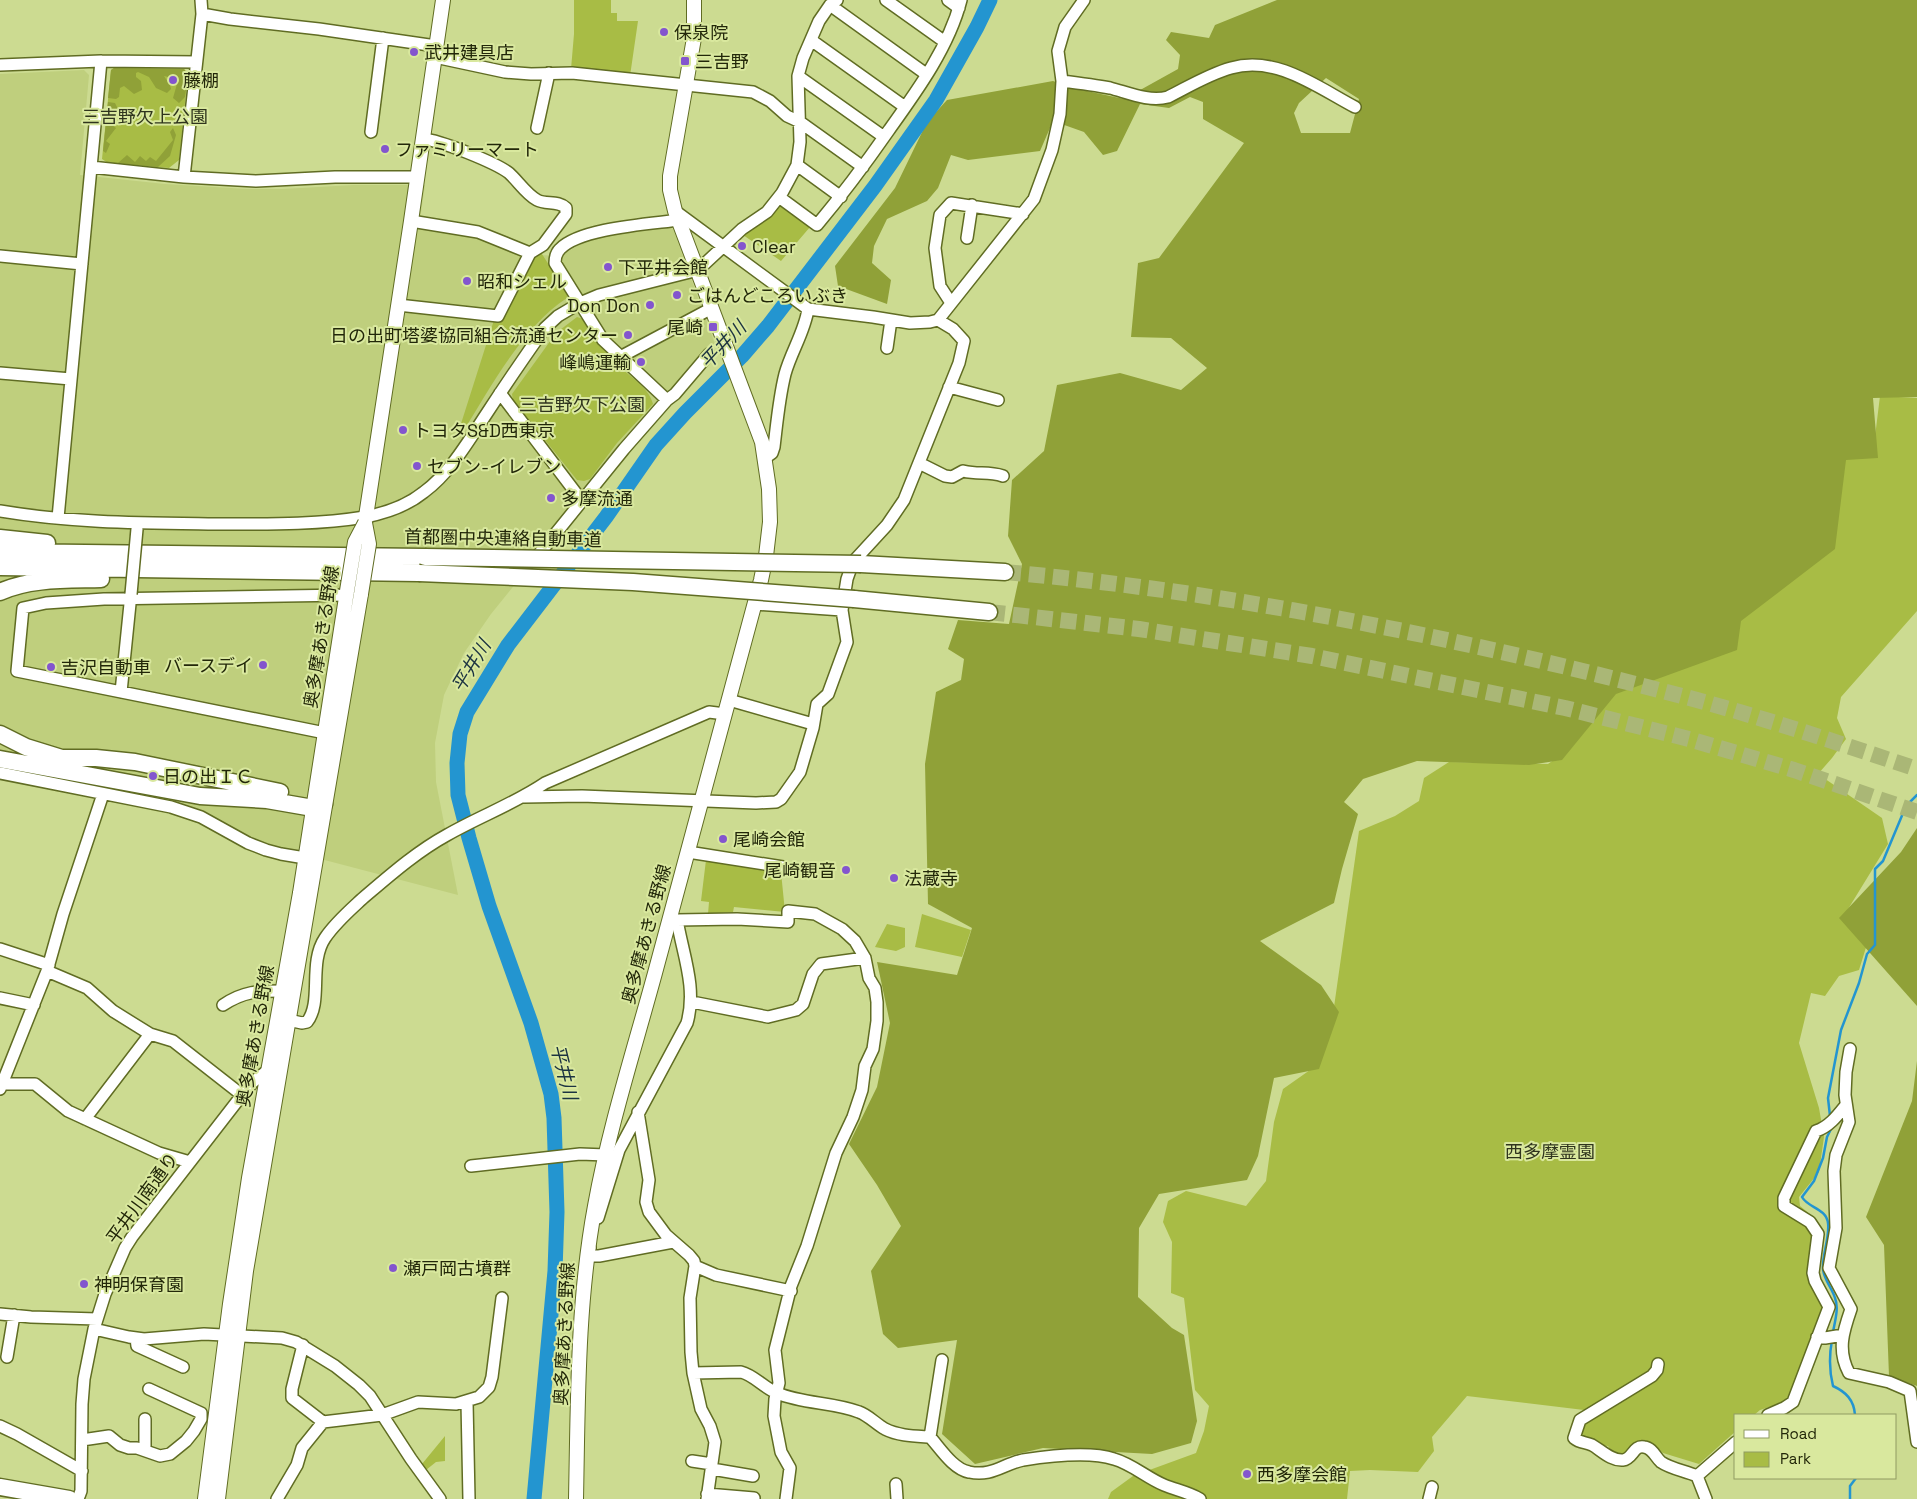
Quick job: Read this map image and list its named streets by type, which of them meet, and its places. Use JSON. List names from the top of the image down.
{
  "streets": {
    "highway": ["首都圏中央連絡自動車道"],
    "main road": ["奥多摩あきる野線"],
    "street": ["平井川南通り"]
  },
  "crossings": [
    ["奥多摩あきる野線", "平井川南通り"]
  ],
  "water": ["平井川"],
  "parks": ["三吉野欠上公園", "三吉野欠下公園", "西多摩霊園"],
  "places": {
    "other": [
      "保泉院",
      "武井建具店",
      "藤棚",
      "ファミリーマート",
      "Clear",
      "下平井会館",
      "昭和シェル",
      "ごはんどころいぶき",
      "Don Don",
      "日の出町塔婆協同組合流通センター",
      "峰嶋運輸",
      "トヨタS&D西東京",
      "セブン-イレブン",
      "多摩流通",
      "バースデイ",
      "吉沢自動車",
      "日の出ＩＣ",
      "尾崎会館",
      "尾崎観音",
      "法蔵寺",
      "瀬戸岡古墳群",
      "神明保育園",
      "西多摩会館"
    ],
    "transit": ["三吉野", "尾崎"]
  },
  "legend": ["Road", "Park"]
}
